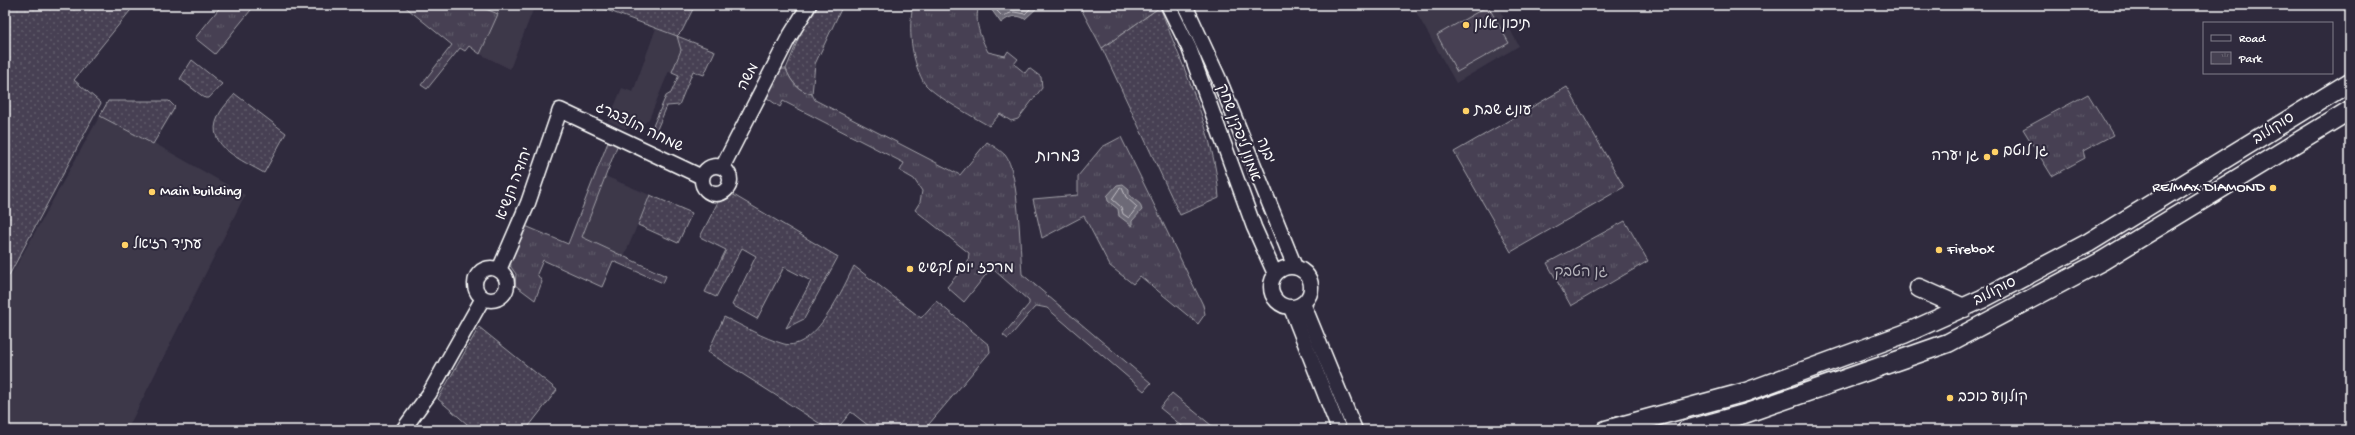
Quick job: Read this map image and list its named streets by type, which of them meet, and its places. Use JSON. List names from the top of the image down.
{
  "streets": {
    "main road": ["סוקולוב"],
    "street": [
      "משה",
      "שמחה הולצברג",
      "אמנון ליפקין שחק",
      "יבנה",
      "יהודה הנשיא"
    ]
  },
  "crossings": [
    ["משה", "שמחה הולצברג"],
    ["שמחה הולצברג", "יהודה הנשיא"],
    ["אמנון ליפקין שחק", "יבנה"]
  ],
  "districts": ["צמרות"],
  "parks": ["גן הטבק"],
  "places": [
    "תיכון אלון",
    "עונג שבת",
    "גן לוטם",
    "גן יערה",
    "RE/MAX DIAMOND",
    "Main building",
    "עתיד רזיאל",
    "Firebox",
    "מרכז יום לקשיש",
    "קולנוע כוכב"
  ],
  "legend": ["Road", "Park"]
}
